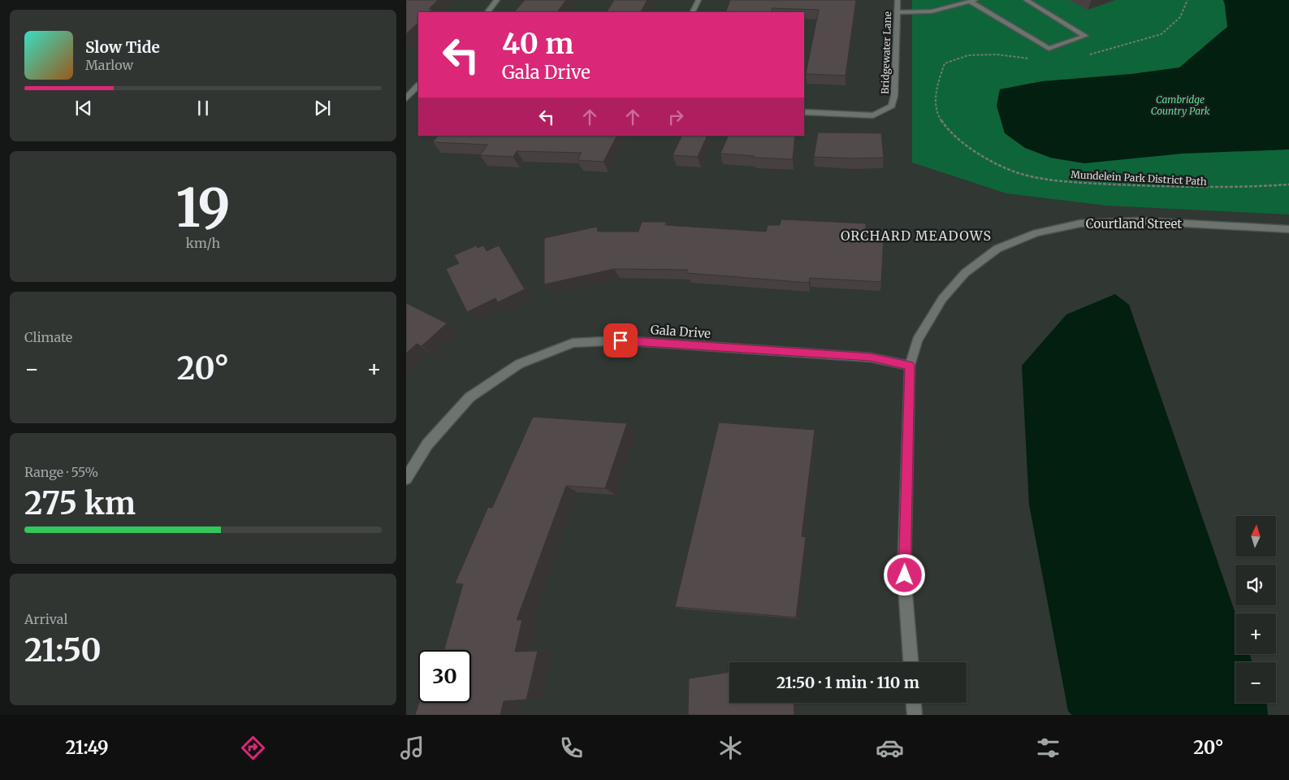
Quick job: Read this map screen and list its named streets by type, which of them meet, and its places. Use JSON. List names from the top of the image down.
{
  "streets": {
    "street": ["Bridgewater Lane", "Courtland Street", "Gala Drive"],
    "path": ["Mundelein Park District Path"]
  },
  "crossings": [
    ["Courtland Street", "Gala Drive"]
  ],
  "districts": ["ORCHARD MEADOWS"],
  "parks": ["Cambridge Country Park"],
  "north": "top",
  "page": {
    "turn": ["40 m", "Gala Drive"],
    "song": ["Slow Tide", "Marlow"],
    "tile": [
      ["19", "km/h"],
      "Climate",
      ["Range · 55%", "275 km"],
      ["Arrival", "21:50"]
    ],
    "heat": ["−", "20°", "+"],
    "map_buttons": ["+", "−"],
    "limit": "30",
    "trip": "21:50 · 1 min · 110 m",
    "tabs": ["21:49", "20°"]
  }
}
